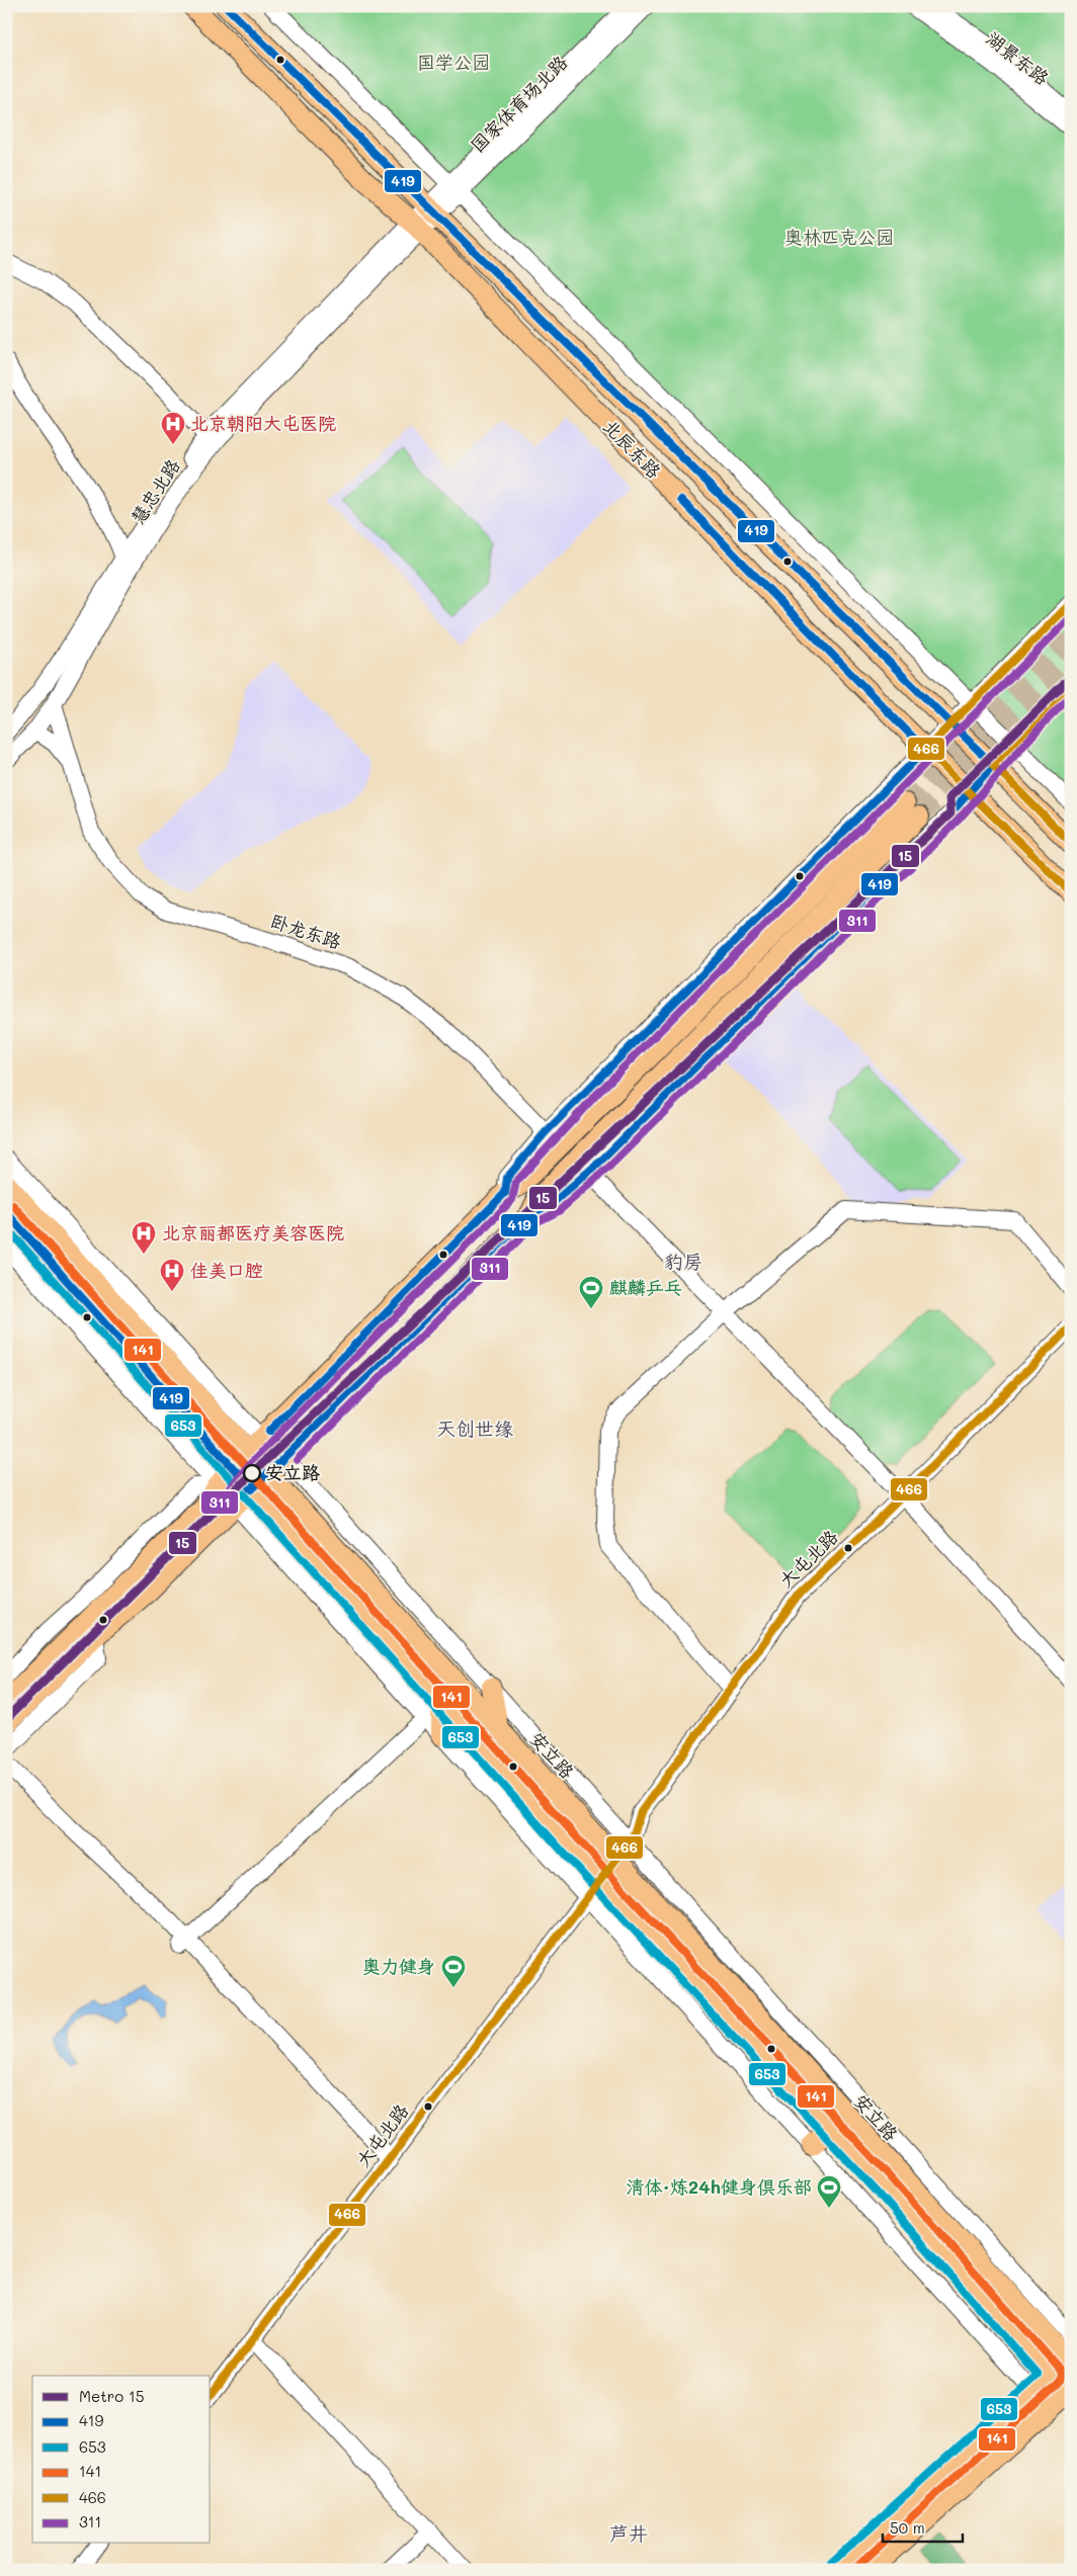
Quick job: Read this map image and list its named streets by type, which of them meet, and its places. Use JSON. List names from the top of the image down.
{
  "streets": {
    "main road": ["北辰东路", "安立路"],
    "street": [
      "湖景东路",
      "国家体育场北路",
      "慧忠北路",
      "卧龙东路",
      "大屯北路"
    ]
  },
  "crossings": [
    ["国家体育场北路", "北辰东路"],
    ["国家体育场北路", "慧忠北路"],
    ["北辰东路", "慧忠北路"],
    ["慧忠北路", "卧龙东路"],
    ["大屯北路", "安立路"]
  ],
  "districts": ["豹房", "天创世缘", "芦井"],
  "parks": ["国学公园", "奥林匹克公园"],
  "places": {
    "hospital": ["北京朝阳大屯医院", "北京丽都医疗美容医院", "佳美口腔"],
    "sports": ["麒麟乒乓", "奥力健身", "清体·炼24h健身俱乐部"],
    "other": ["安立路"]
  },
  "lines": [
    "transit line 419",
    "transit line 466",
    "transit line 311",
    "metro line 15",
    "transit line 141",
    "transit line 653"
  ],
  "legend": [
    "Metro 15",
    "419",
    "653",
    "141",
    "466",
    "311"
  ],
  "scale_bar": "50 m"
}
